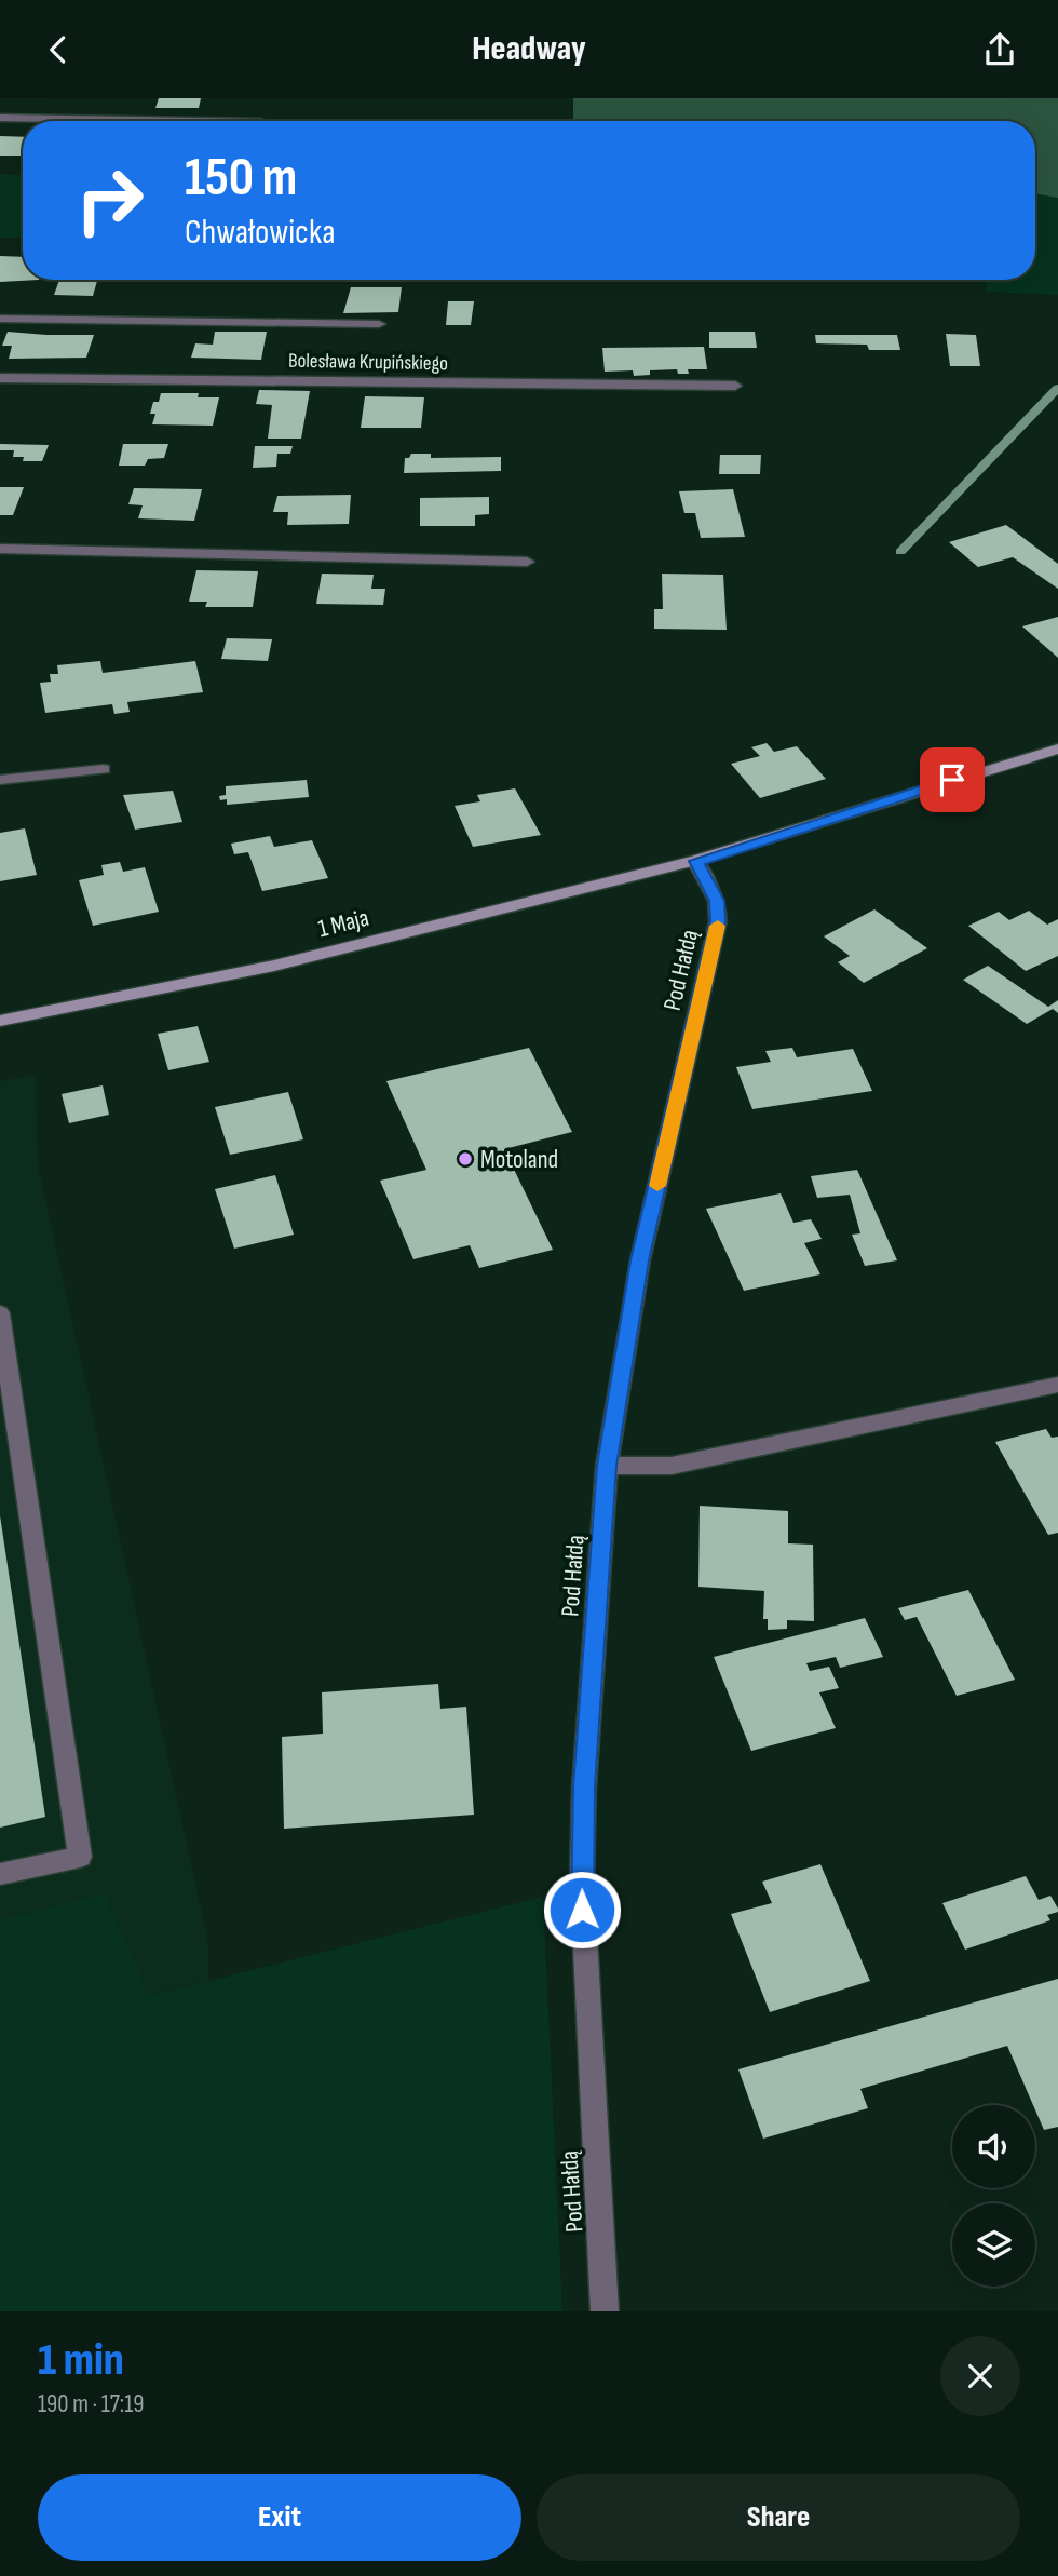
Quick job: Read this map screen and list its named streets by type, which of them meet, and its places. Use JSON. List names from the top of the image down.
{
  "streets": {
    "main road": ["1 Maja"],
    "street": ["Bolesława Krupińskiego", "Pod Hałdą"]
  },
  "crossings": [
    ["1 Maja", "Pod Hałdą"]
  ],
  "places": ["Motoland"],
  "page": {
    "header": "Headway",
    "turn": ["150 m", "Chwałowicka"],
    "heading": ["1 min", "190 m · 17:19"],
    "buttons": ["Exit", "Share"]
  }
}
